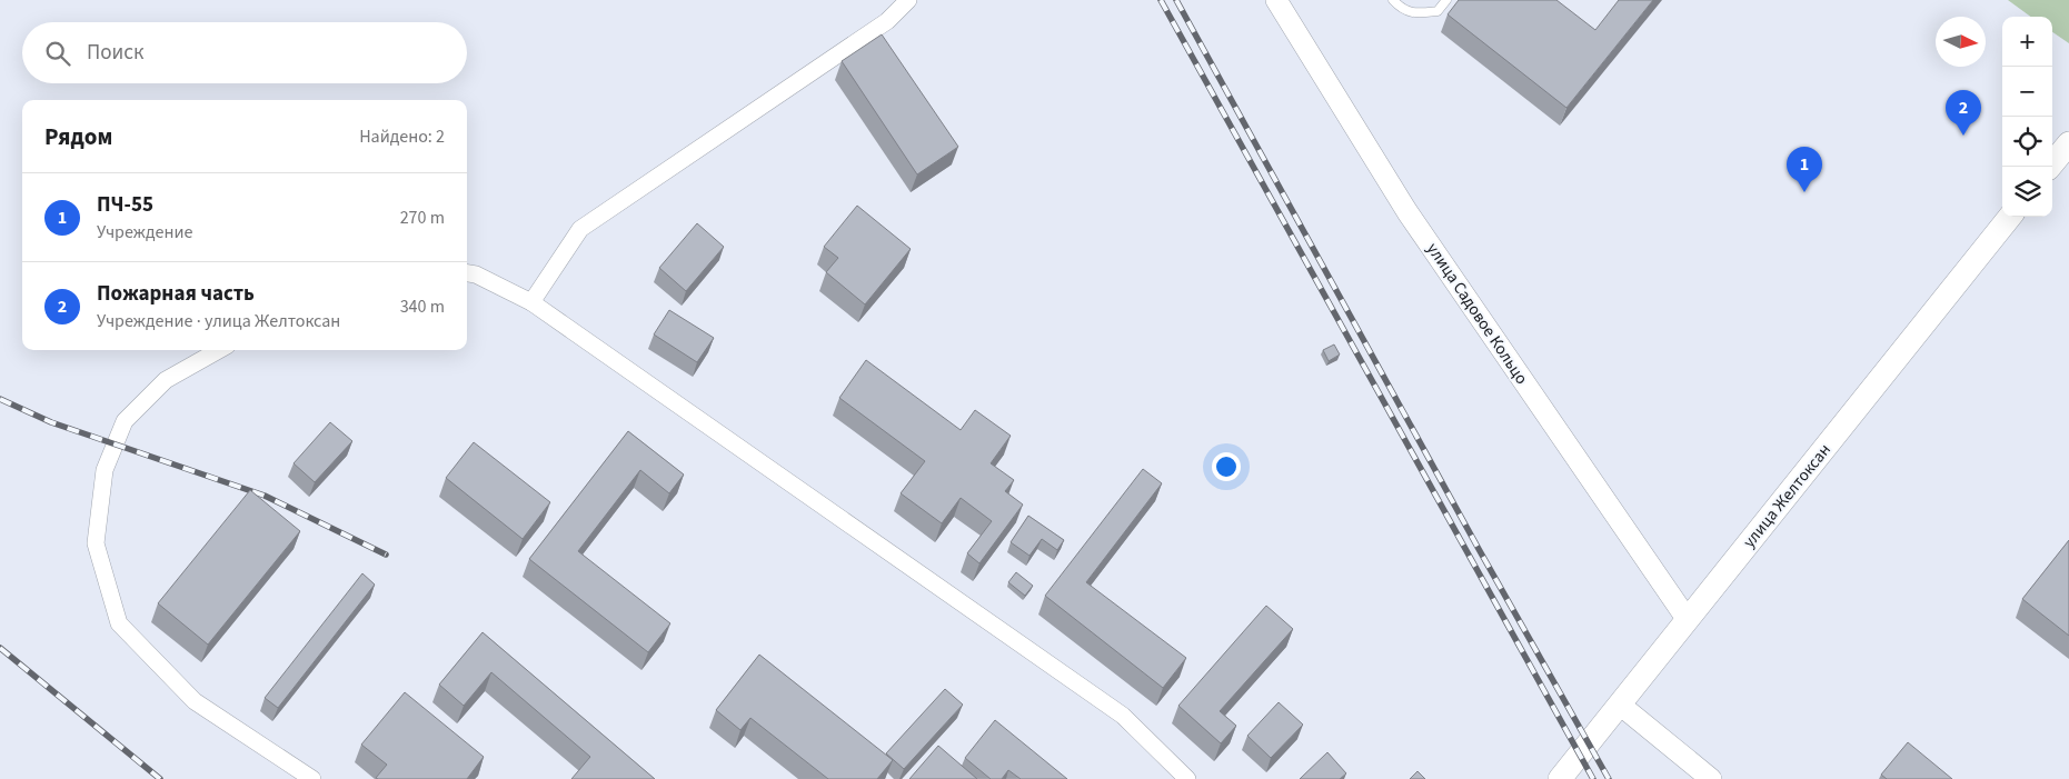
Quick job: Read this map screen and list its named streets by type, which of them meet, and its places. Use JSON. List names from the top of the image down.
{
  "streets": {
    "main road": ["улица Желтоксан"],
    "street": ["улица Садовое Кольцо"]
  },
  "crossings": [
    ["улица Садовое Кольцо", "улица Желтоксан"]
  ],
  "north": "right",
  "page": {
    "map_buttons": ["+", "−"],
    "search": "Поиск",
    "pins": ["2", "1"],
    "heading": ["Рядом", "Найдено: 2"],
    "list": [
      {
        "mark": "1",
        "name": "ПЧ-55",
        "note": "Учреждение",
        "value": "270 m"
      },
      {
        "mark": "2",
        "name": "Пожарная часть",
        "note": "Учреждение · улица Желтоксан",
        "value": "340 m"
      }
    ]
  }
}
